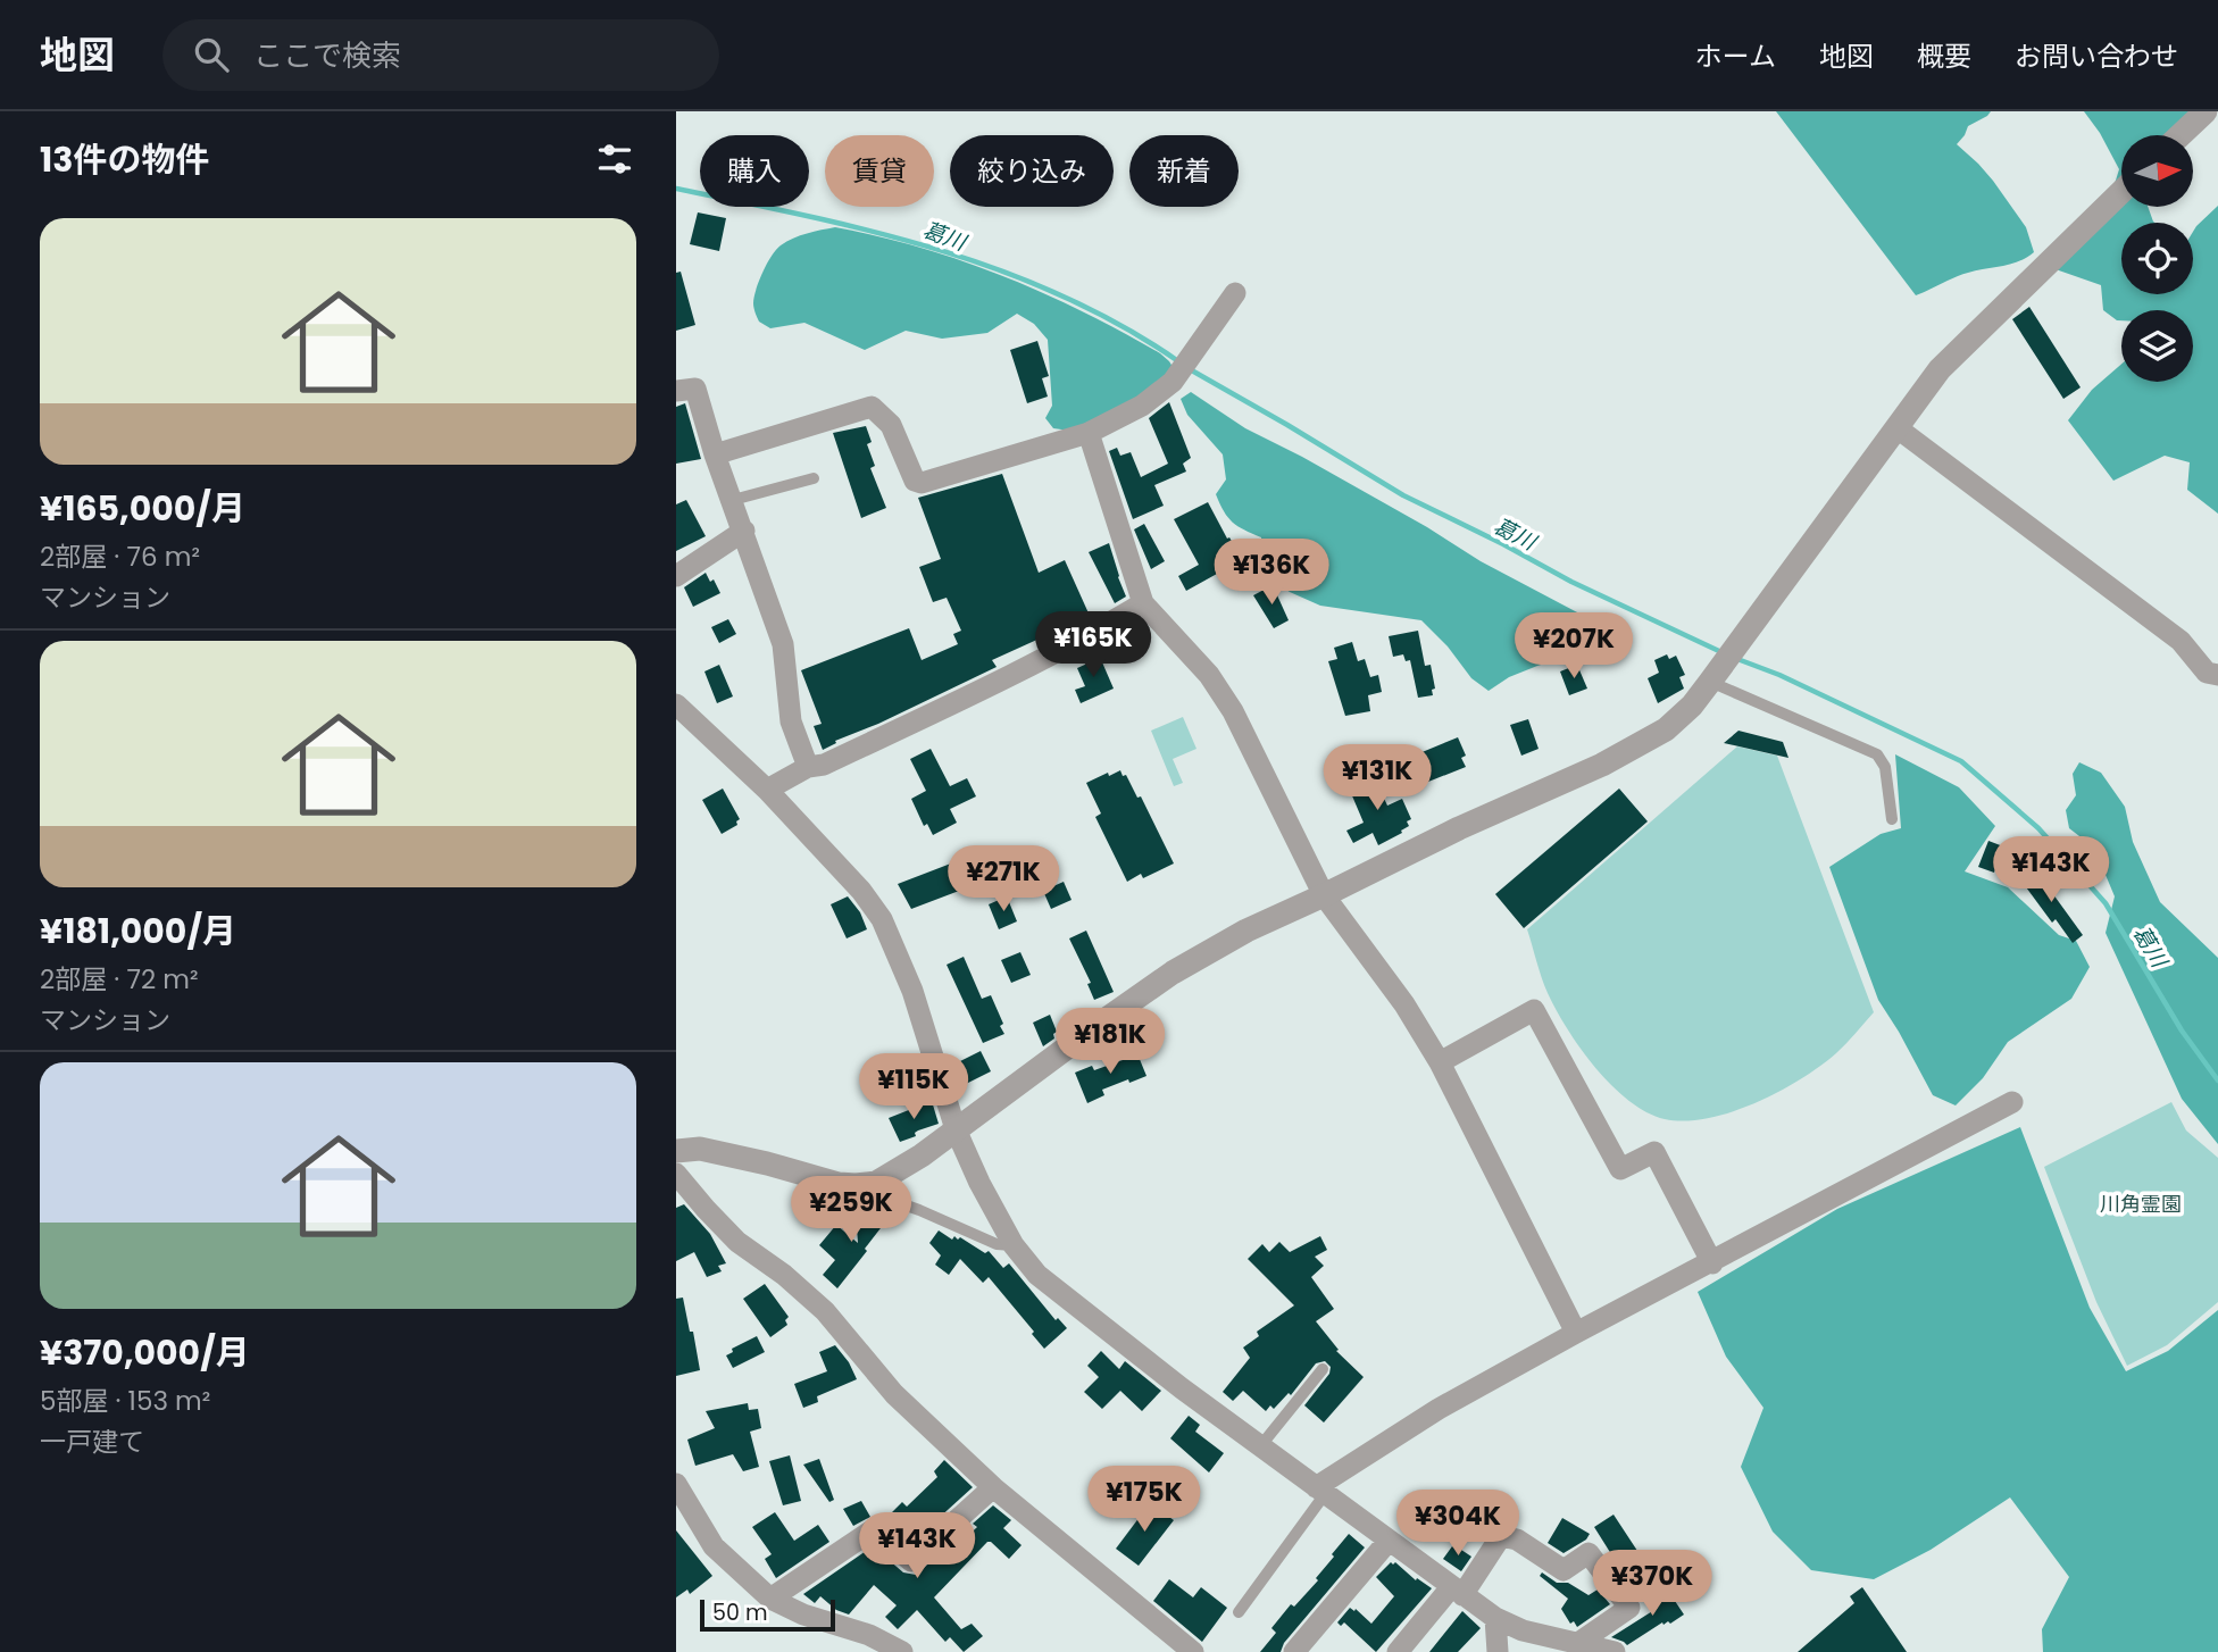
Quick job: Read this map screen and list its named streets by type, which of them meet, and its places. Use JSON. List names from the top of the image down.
{
  "water": ["葛川"],
  "parks": ["川角霊園"],
  "scale_bar": "50 m",
  "north": "right",
  "page": {
    "header": "地図",
    "search": "ここで検索",
    "nav": [
      "ホーム",
      "地図",
      "概要",
      "お問い合わせ"
    ],
    "heading": "13件の物件",
    "chip": [
      "購入",
      "賃貸",
      "絞り込み",
      "新着"
    ],
    "list": [
      {
        "name": "¥165,000/月",
        "note": "2部屋 · 76 m² · マンション"
      },
      {
        "name": "¥181,000/月",
        "note": "2部屋 · 72 m² · マンション"
      },
      {
        "name": "¥370,000/月",
        "note": "5部屋 · 153 m² · 一戸建て"
      }
    ],
    "price": [
      "¥136K",
      "¥165K",
      "¥207K",
      "¥131K",
      "¥143K",
      "¥271K",
      "¥181K",
      "¥115K",
      "¥259K",
      "¥175K",
      "¥304K",
      "¥143K",
      "¥370K"
    ],
    "scale": "50 m"
  }
}
